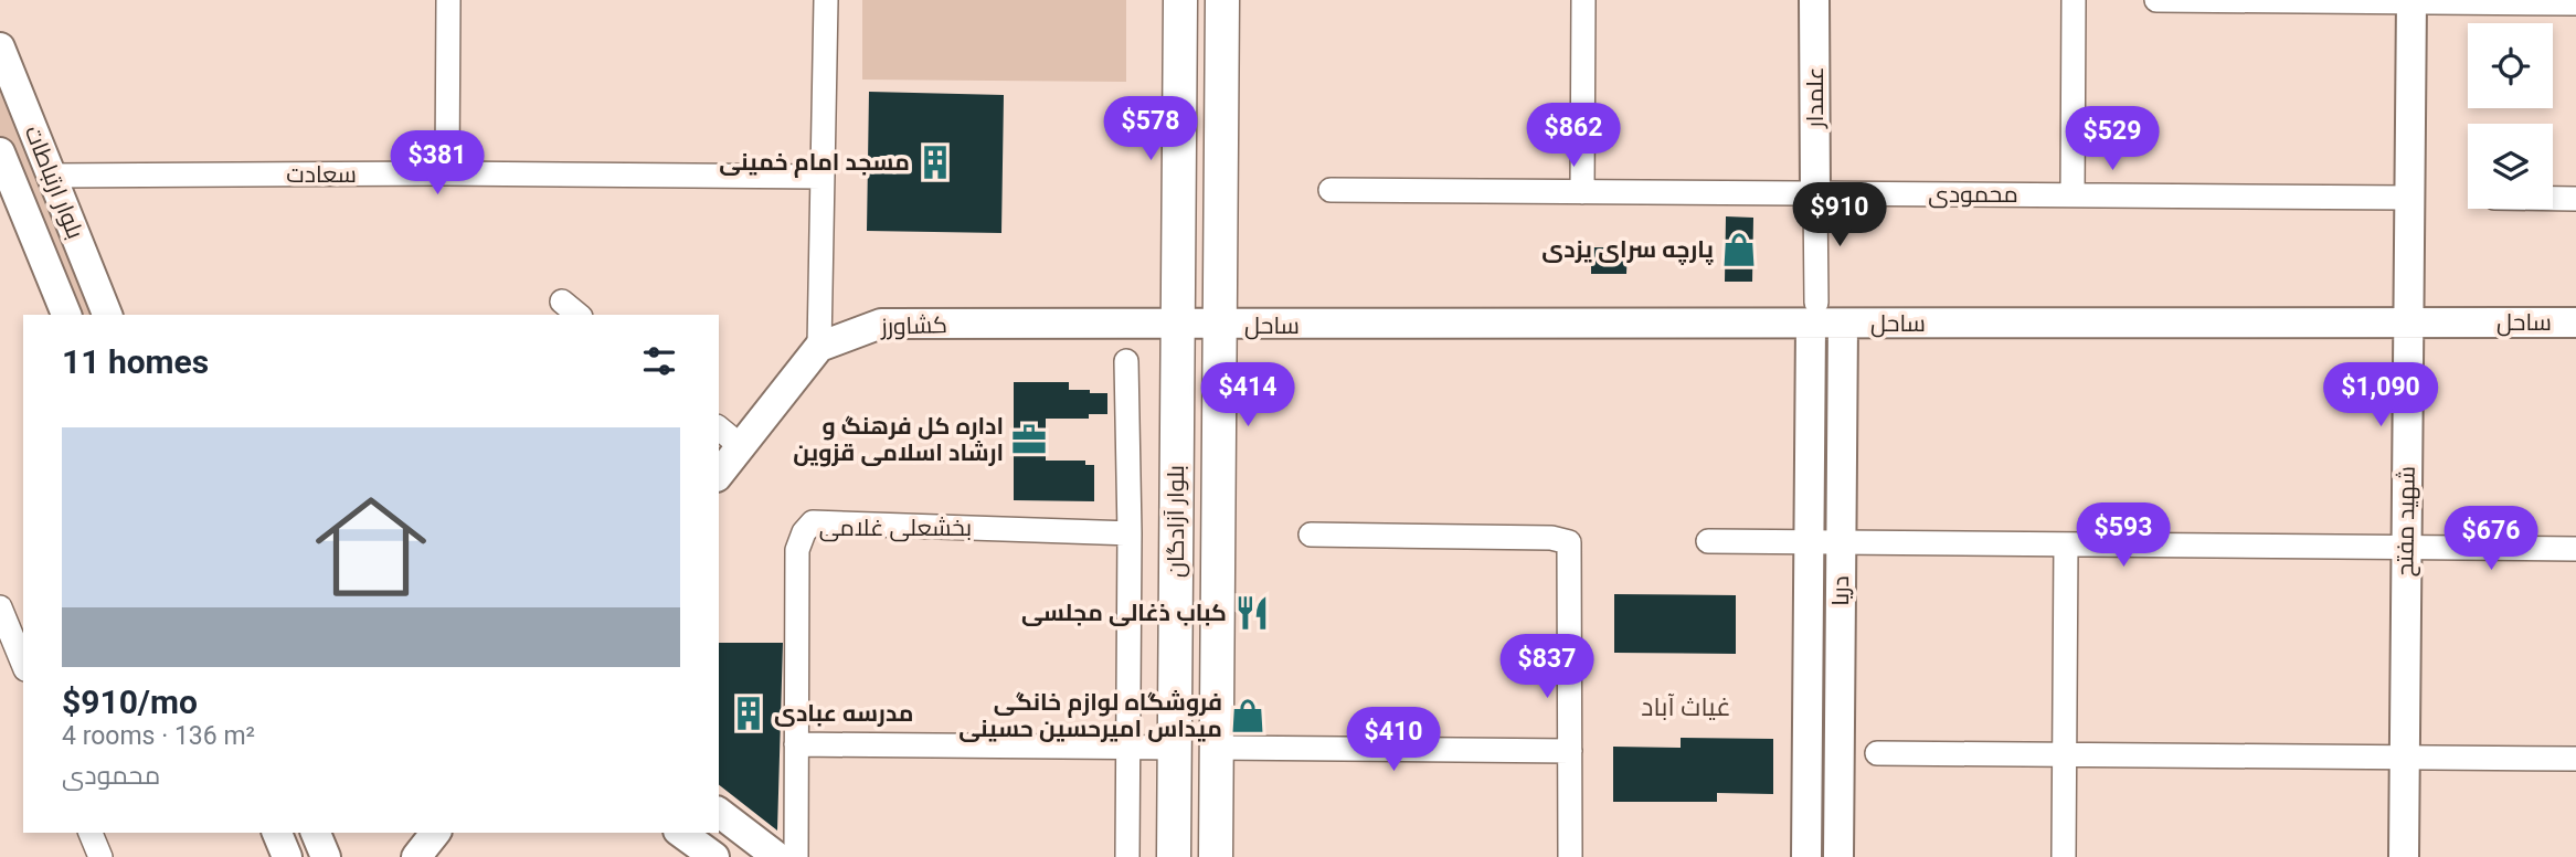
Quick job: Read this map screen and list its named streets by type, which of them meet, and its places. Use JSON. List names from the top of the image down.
{
  "streets": {
    "main road": ["بلوار آزادگان"],
    "street": [
      "علمدار",
      "سعادت",
      "بلوار ارتباطات",
      "محمودی",
      "ساحل",
      "کشاورز",
      "شهید مفتح",
      "بخشعلی غلامی",
      "دریا"
    ]
  },
  "crossings": [
    ["علمدار", "محمودی"],
    ["سعادت", "بلوار ارتباطات"],
    ["محمودی", "شهید مفتح"],
    ["ساحل", "کشاورز"],
    ["ساحل", "بلوار آزادگان"],
    ["ساحل", "شهید مفتح"],
    ["ساحل", "دریا"],
    ["کشاورز", "بلوار آزادگان"]
  ],
  "districts": ["غیاث آباد"],
  "places": {
    "building": ["مسجد امام خمینی", "مدرسه عبادی"],
    "shop": ["پارچه سرای یزدی", "فروشگاه لوازم خانگی میداس امیرحسین حسینی"],
    "office": ["اداره کل فرهنگ و ارشاد اسلامی قزوین"],
    "restaurant": ["کباب ذغالی مجلسی"]
  },
  "page": {
    "price": [
      "$578",
      "$862",
      "$529",
      "$381",
      "$910",
      "$414",
      "$1,090",
      "$593",
      "$676",
      "$837",
      "$410"
    ],
    "heading": "11 homes",
    "list": [
      {
        "name": "$910/mo",
        "note": "4 rooms · 136 m² · محمودی"
      }
    ]
  }
}
